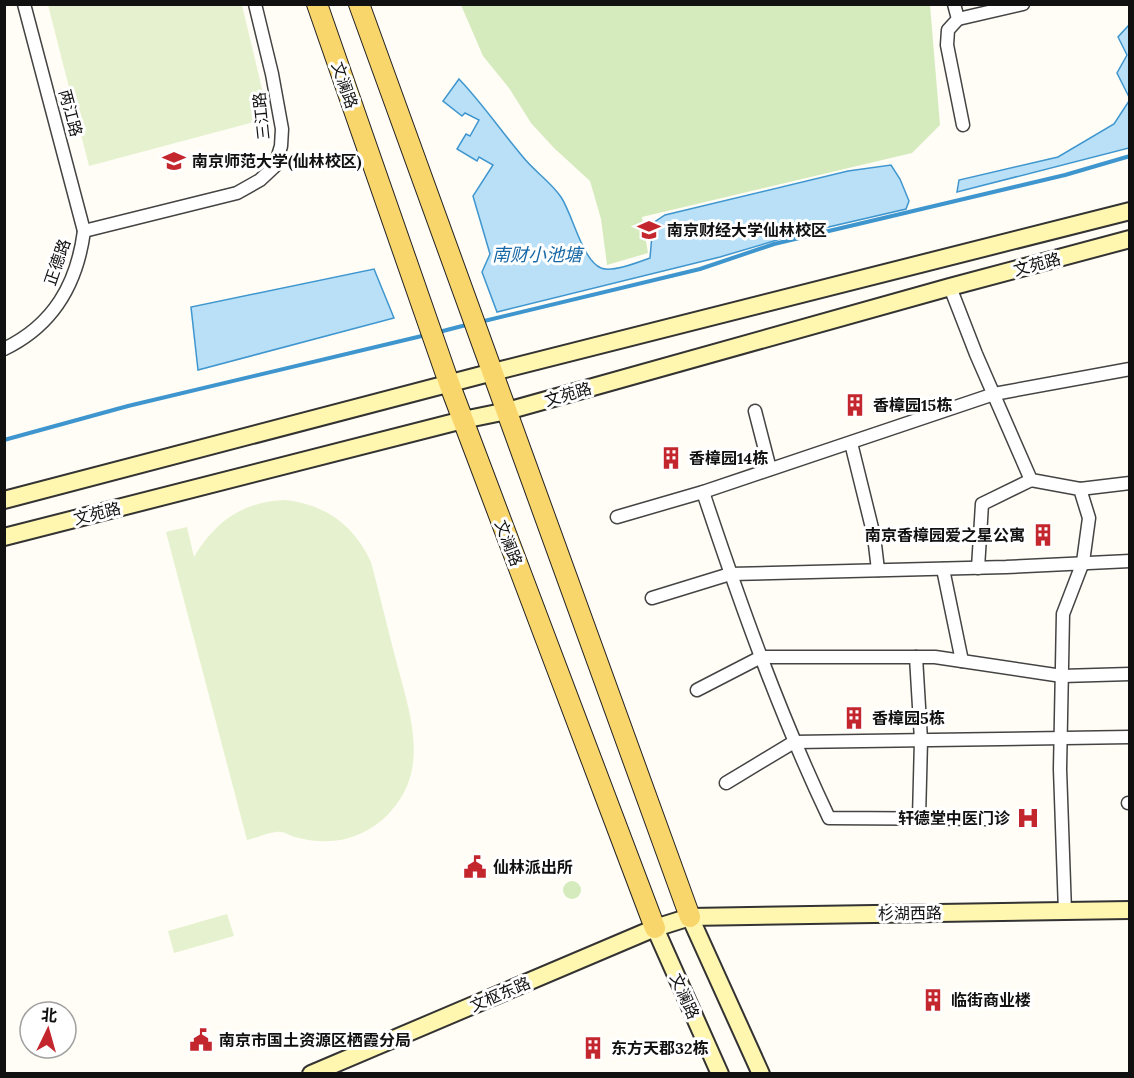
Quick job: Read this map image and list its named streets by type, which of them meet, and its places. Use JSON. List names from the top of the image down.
{
  "streets": {
    "main road": [
      "文澜路",
      "文苑路",
      "杉湖西路",
      "文枢东路"
    ],
    "street": ["两江路", "三江路", "正德路"]
  },
  "crossings": [
    ["文澜路", "文苑路"],
    ["文澜路", "文枢东路"],
    ["两江路", "三江路"],
    ["两江路", "正德路"],
    ["三江路", "正德路"],
    ["杉湖西路", "文枢东路"]
  ],
  "water": ["南财小池塘"],
  "places": {
    "school or university": ["南京师范大学(仙林校区)", "南京财经大学仙林校区"],
    "building": [
      "香樟园15栋",
      "香樟园14栋",
      "南京香樟园爱之星公寓",
      "香樟园5栋",
      "临街商业楼",
      "东方天郡32栋"
    ],
    "hospital": ["轩德堂中医门诊"],
    "public building": ["仙林派出所", "南京市国土资源区栖霞分局"]
  },
  "north": "top"
}
